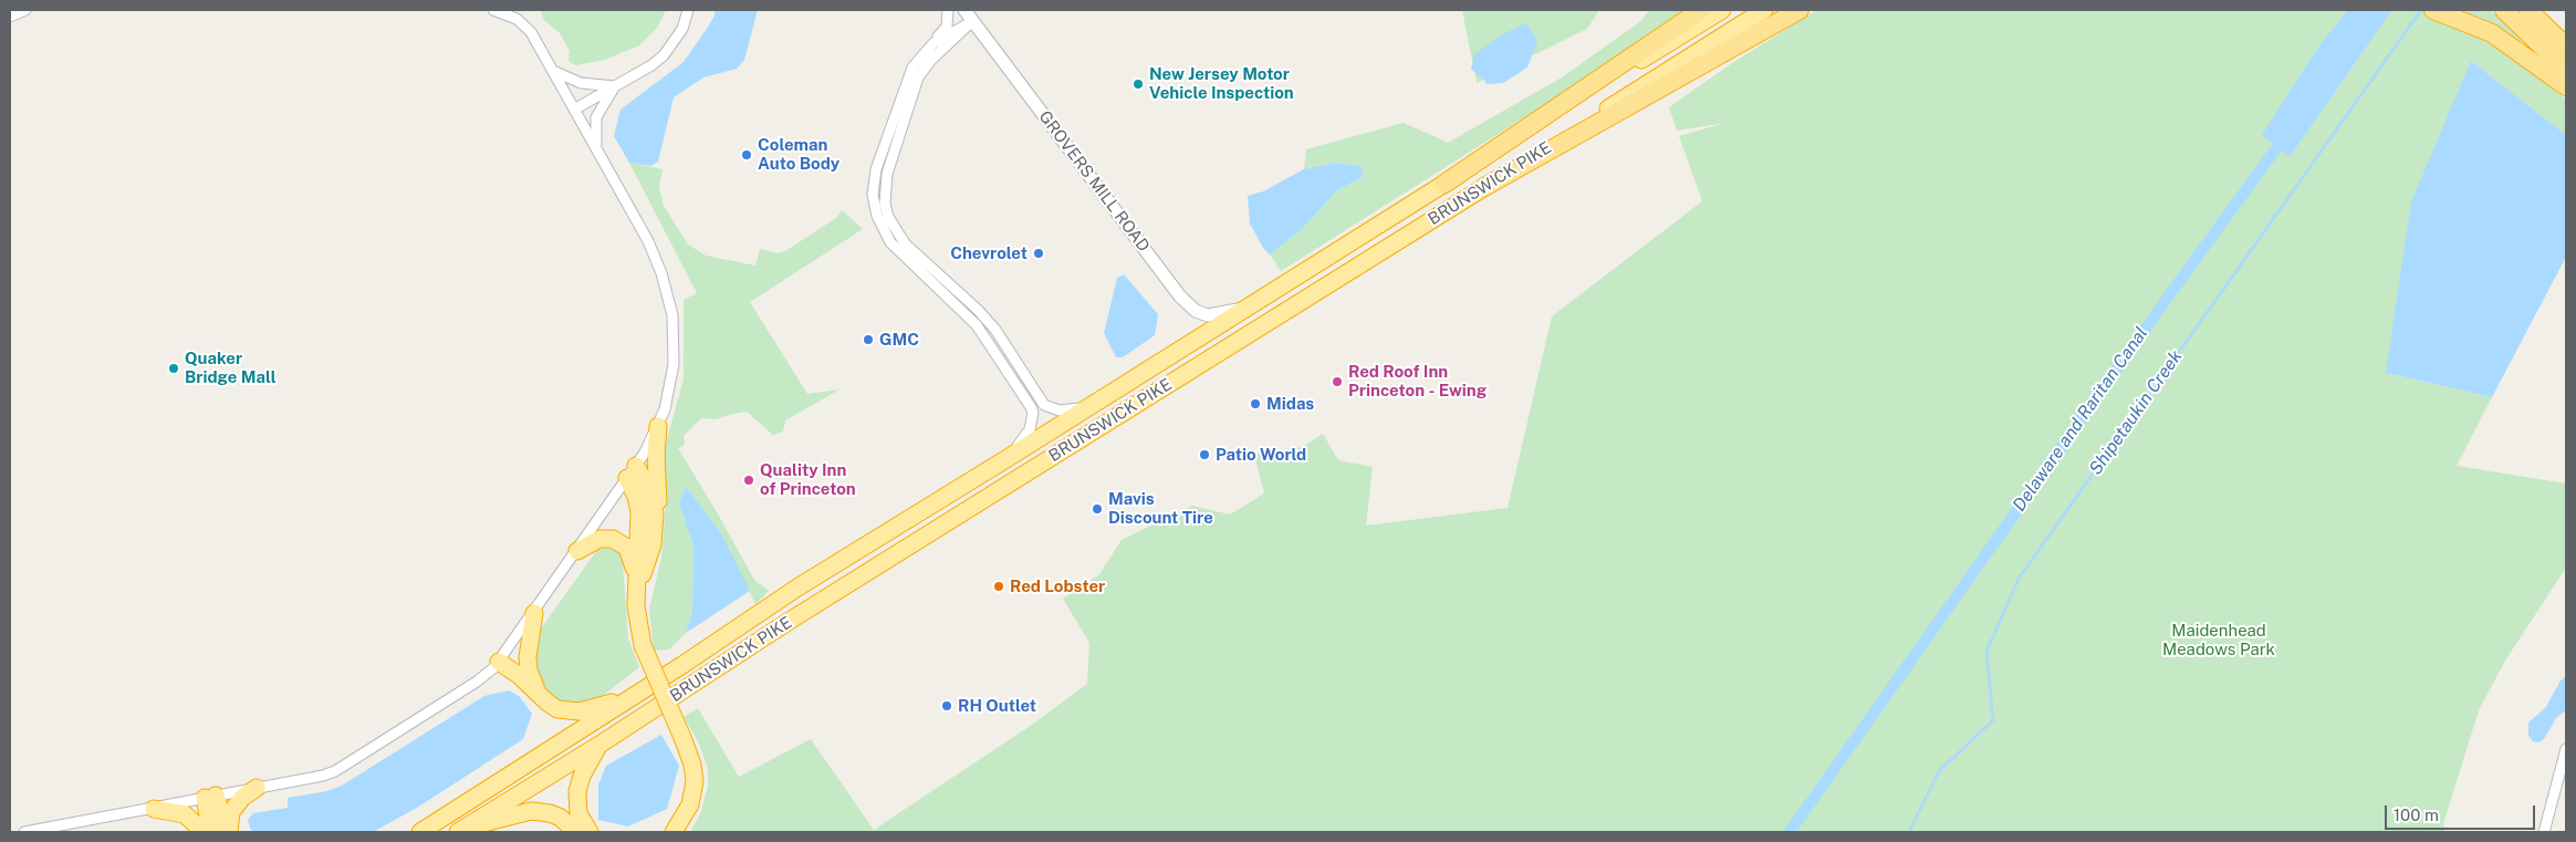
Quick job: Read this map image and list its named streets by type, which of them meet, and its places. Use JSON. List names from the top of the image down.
{
  "streets": {
    "highway": ["BRUNSWICK PIKE"],
    "street": ["GROVERS MILL ROAD"]
  },
  "crossings": [
    ["GROVERS MILL ROAD", "BRUNSWICK PIKE"]
  ],
  "water": ["Shipetaukin Creek", "Delaware and Raritan Canal"],
  "parks": ["Maidenhead Meadows Park"],
  "places": [
    "New Jersey Motor Vehicle Inspection",
    "Coleman Auto Body",
    "Chevrolet",
    "GMC",
    "Quaker Bridge Mall",
    "Red Roof Inn Princeton - Ewing",
    "Midas",
    "Patio World",
    "Quality Inn of Princeton",
    "Mavis Discount Tire",
    "Red Lobster",
    "RH Outlet"
  ],
  "scale_bar": "100 m"
}
